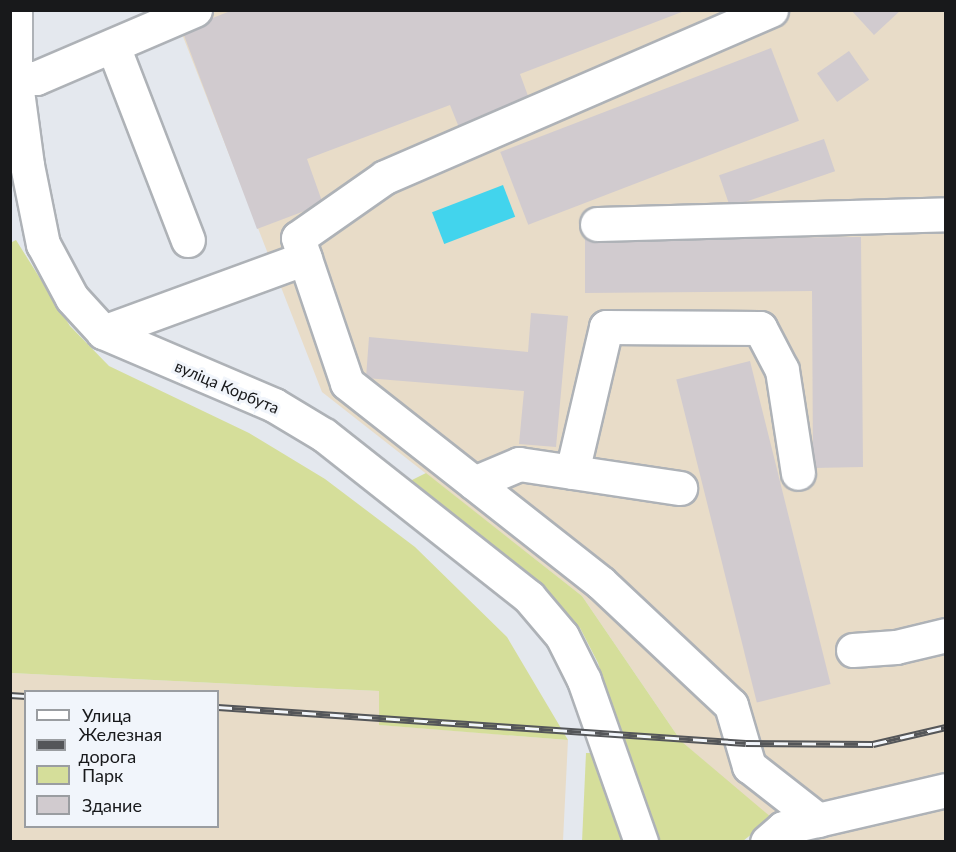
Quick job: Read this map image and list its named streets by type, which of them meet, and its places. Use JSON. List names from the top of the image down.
{
  "streets": {
    "street": ["вуліца Корбута"]
  },
  "legend": [
    "Улица",
    "Железная дорога",
    "Парк",
    "Здание"
  ]
}
